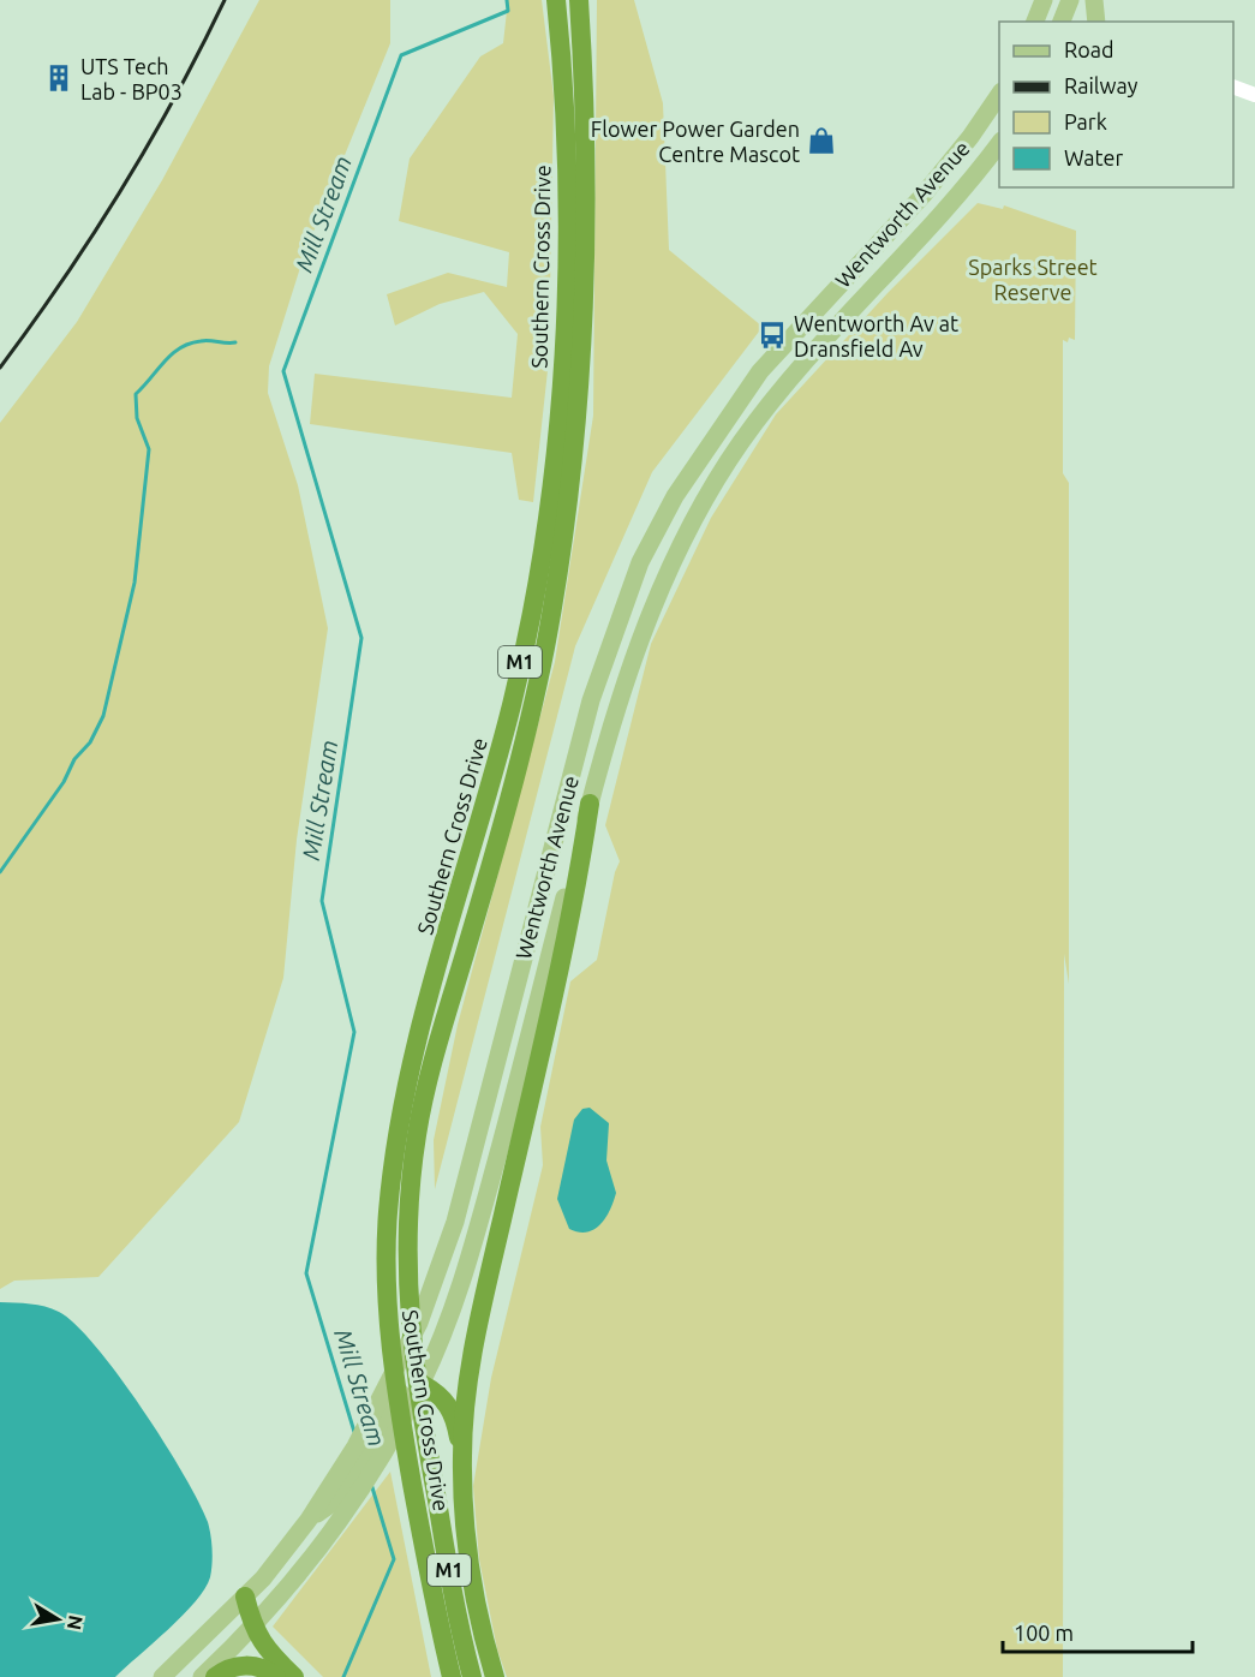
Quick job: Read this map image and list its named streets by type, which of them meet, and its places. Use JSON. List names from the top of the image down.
{
  "streets": {
    "highway": ["Southern Cross Drive", "M1"],
    "main road": ["Wentworth Avenue"]
  },
  "water": ["Mill Stream"],
  "parks": ["Sparks Street Reserve"],
  "places": {
    "building": ["UTS Tech Lab - BP03"],
    "shop": ["Flower Power Garden Centre Mascot"],
    "bus stop": ["Wentworth Av at Dransfield Av"]
  },
  "legend": [
    "Road",
    "Railway",
    "Park",
    "Water"
  ],
  "scale_bar": "100 m",
  "north": "right"
}
